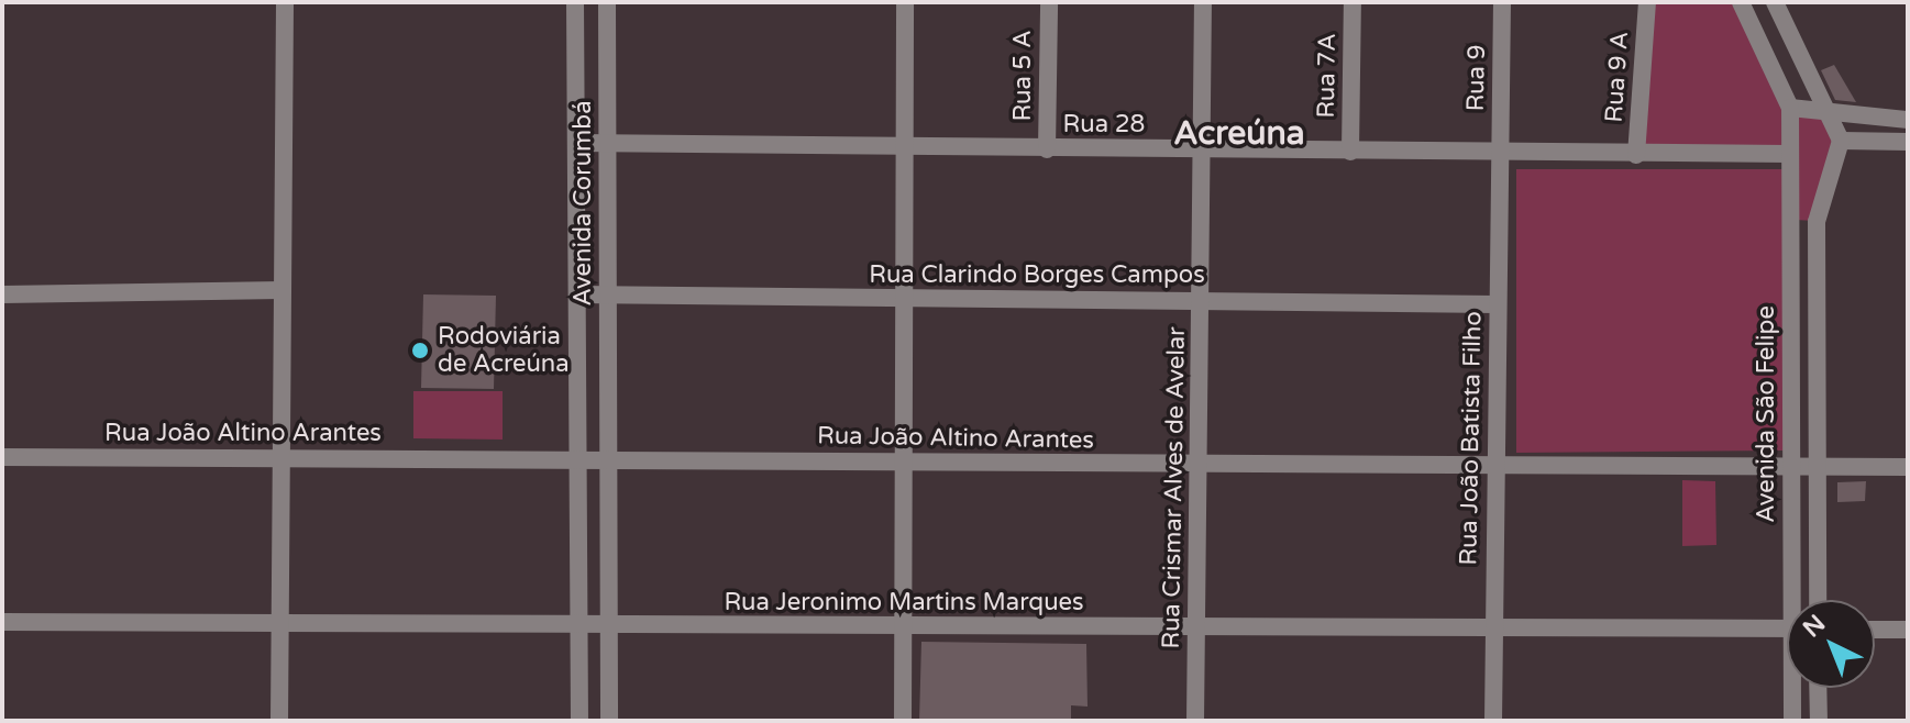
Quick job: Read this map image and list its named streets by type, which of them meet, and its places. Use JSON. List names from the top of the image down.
{
  "streets": {
    "street": [
      "Rua 5 A",
      "Rua 7A",
      "Rua 9 A",
      "Rua 9",
      "Rua 28",
      "Avenida Corumbá",
      "Rua Clarindo Borges Campos",
      "Avenida São Felipe",
      "Rua João Altino Arantes",
      "Rua João Batista Filho",
      "Rua Crismar Alves de Avelar",
      "Rua Jeronimo Martins Marques"
    ]
  },
  "crossings": [
    ["Rua 5 A", "Rua 28"],
    ["Rua 7A", "Rua 28"],
    ["Rua 9 A", "Rua 28"],
    ["Rua 9", "Rua 28"],
    ["Rua 9", "Rua João Batista Filho"],
    ["Rua 28", "Avenida Corumbá"],
    ["Rua 28", "Avenida São Felipe"],
    ["Rua 28", "Rua João Batista Filho"],
    ["Rua 28", "Rua Crismar Alves de Avelar"],
    ["Avenida Corumbá", "Rua Clarindo Borges Campos"],
    ["Avenida Corumbá", "Rua João Altino Arantes"],
    ["Avenida Corumbá", "Rua Jeronimo Martins Marques"],
    ["Rua Clarindo Borges Campos", "Rua João Batista Filho"],
    ["Rua Clarindo Borges Campos", "Rua Crismar Alves de Avelar"],
    ["Avenida São Felipe", "Rua João Altino Arantes"],
    ["Rua João Altino Arantes", "Rua João Batista Filho"],
    ["Rua João Altino Arantes", "Rua Crismar Alves de Avelar"],
    ["Rua João Batista Filho", "Rua Jeronimo Martins Marques"],
    ["Rua Crismar Alves de Avelar", "Rua Jeronimo Martins Marques"]
  ],
  "districts": ["Acreúna"],
  "places": ["Rodoviária de Acreúna"],
  "north": "top left"
}
